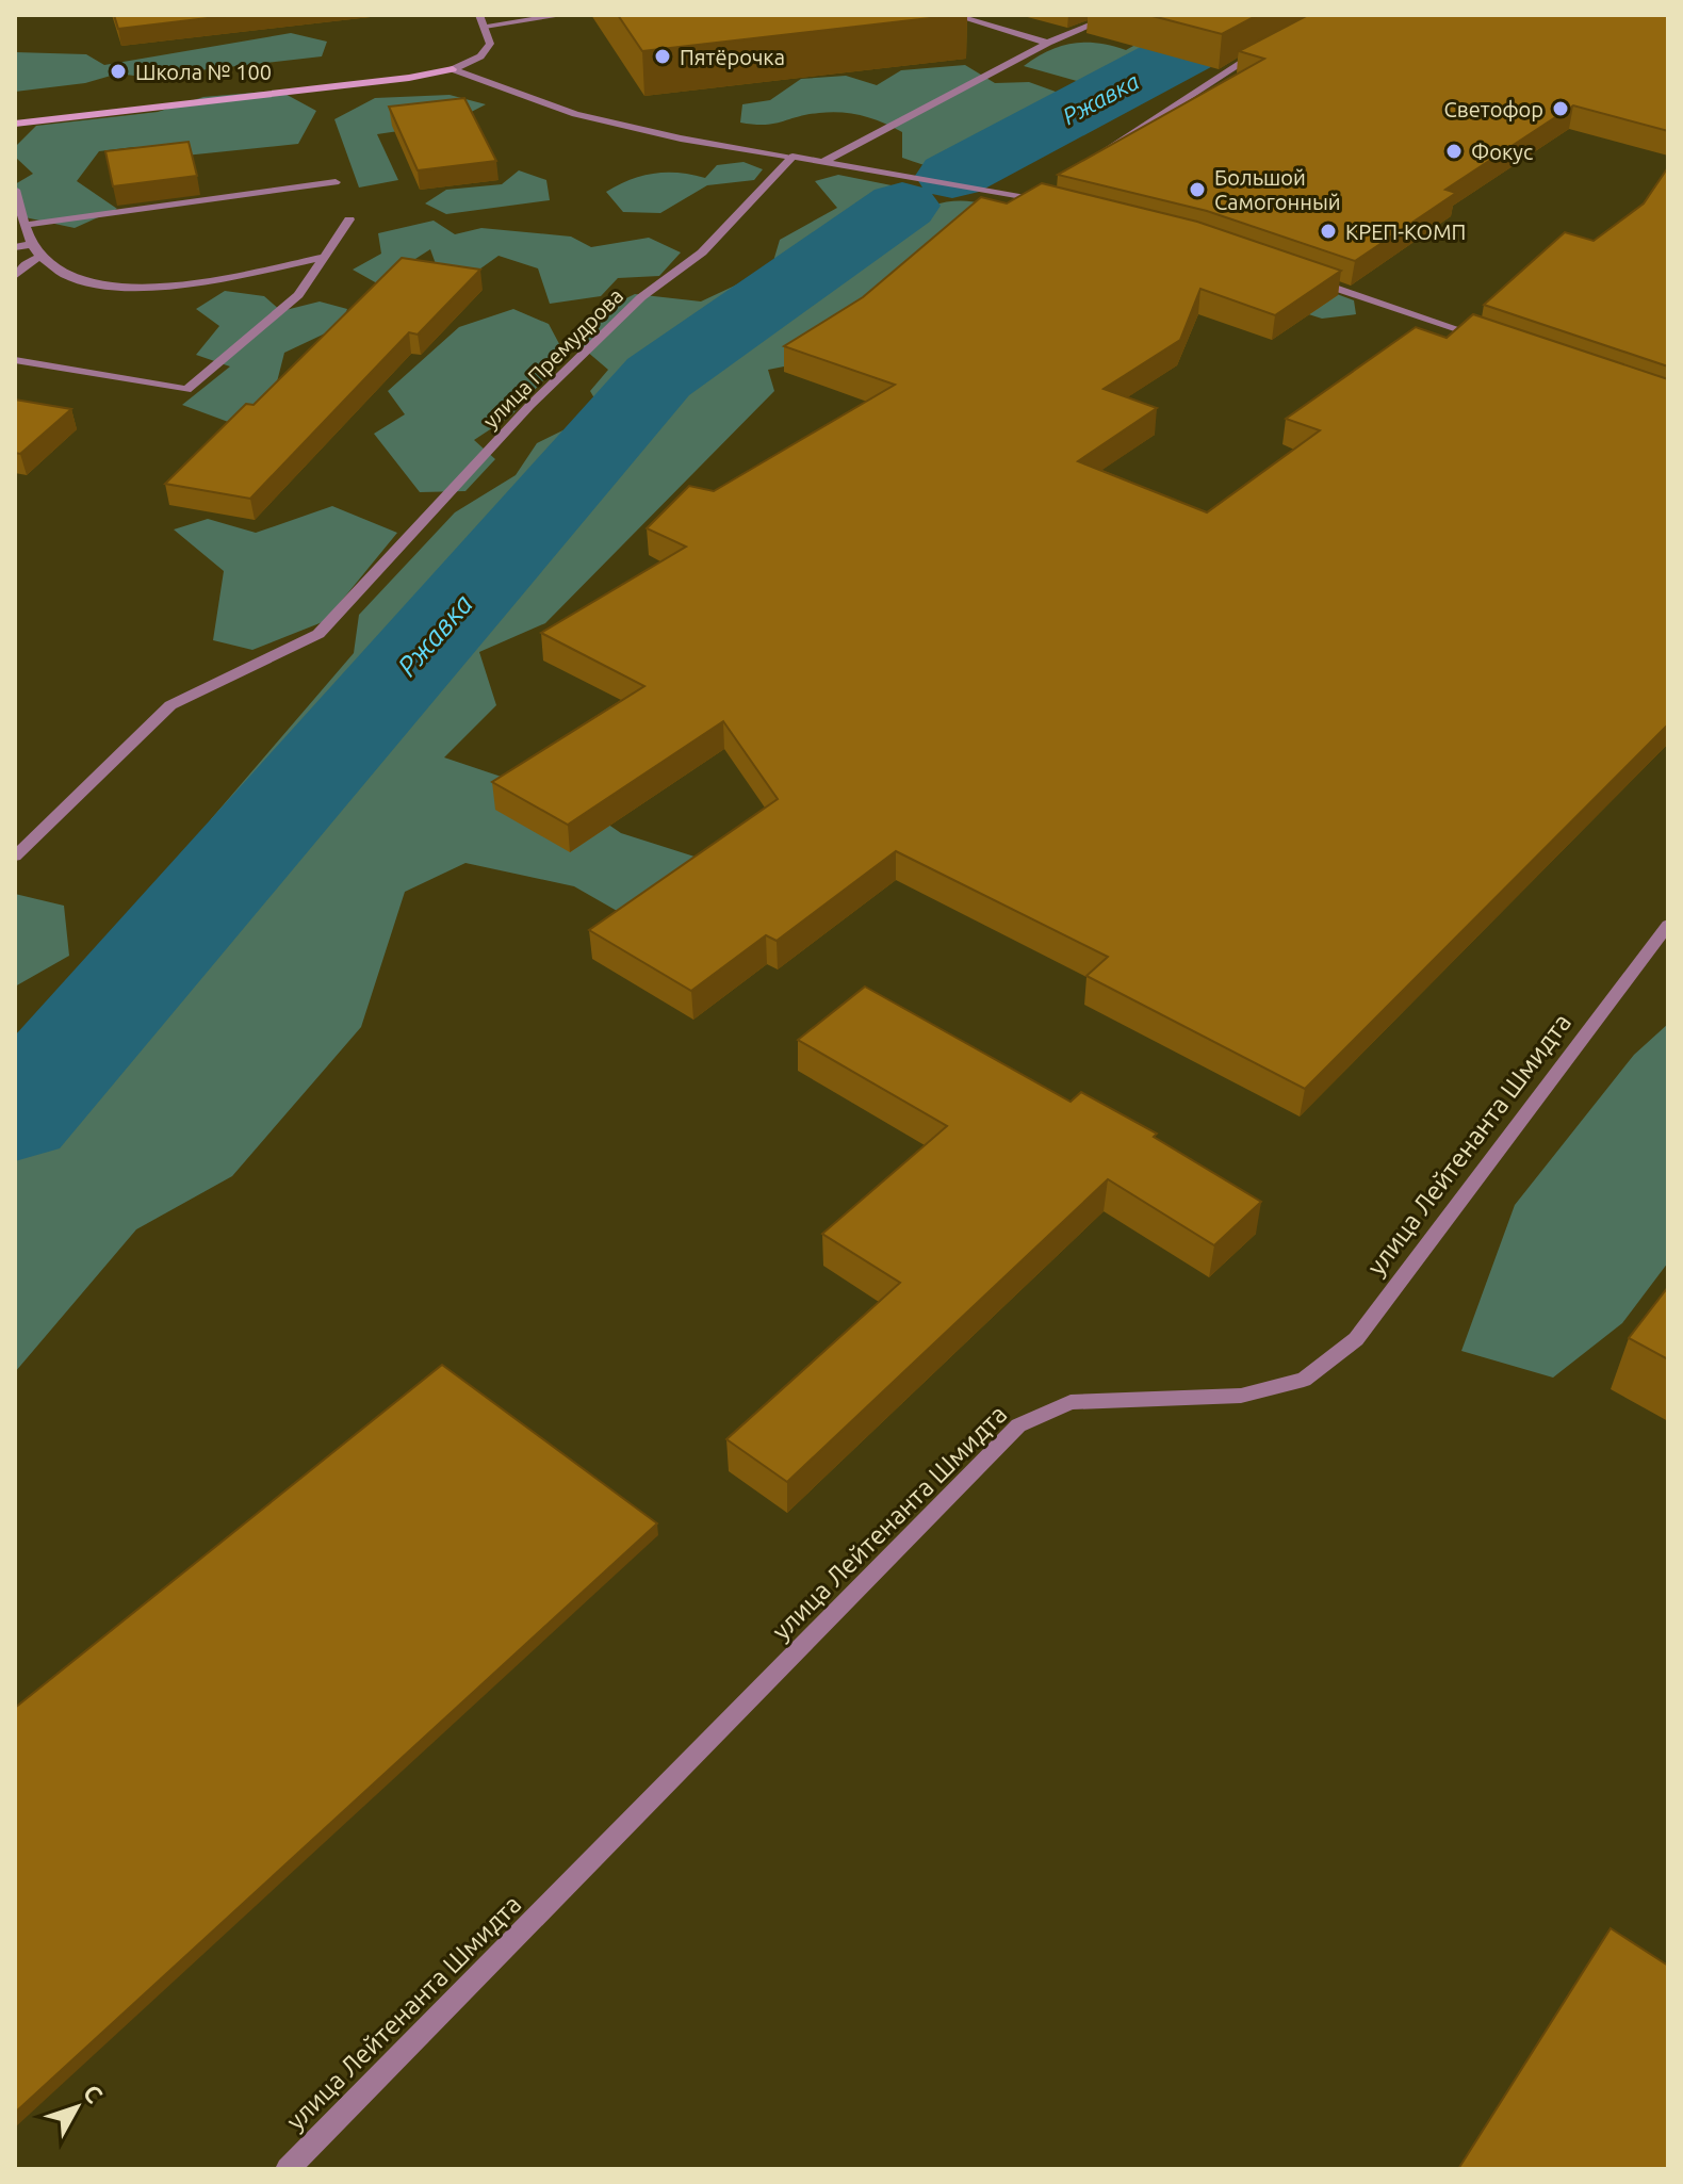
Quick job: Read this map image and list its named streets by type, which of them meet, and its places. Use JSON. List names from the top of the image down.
{
  "streets": {
    "street": ["улица Премудрова", "улица Лейтенанта Шмидта"]
  },
  "water": ["Ржавка"],
  "places": [
    "Пятёрочка",
    "Школа № 100",
    "Светофор",
    "Фокус",
    "Большой Самогонный",
    "КРЕП-КОМП"
  ],
  "north": "top right"
}
